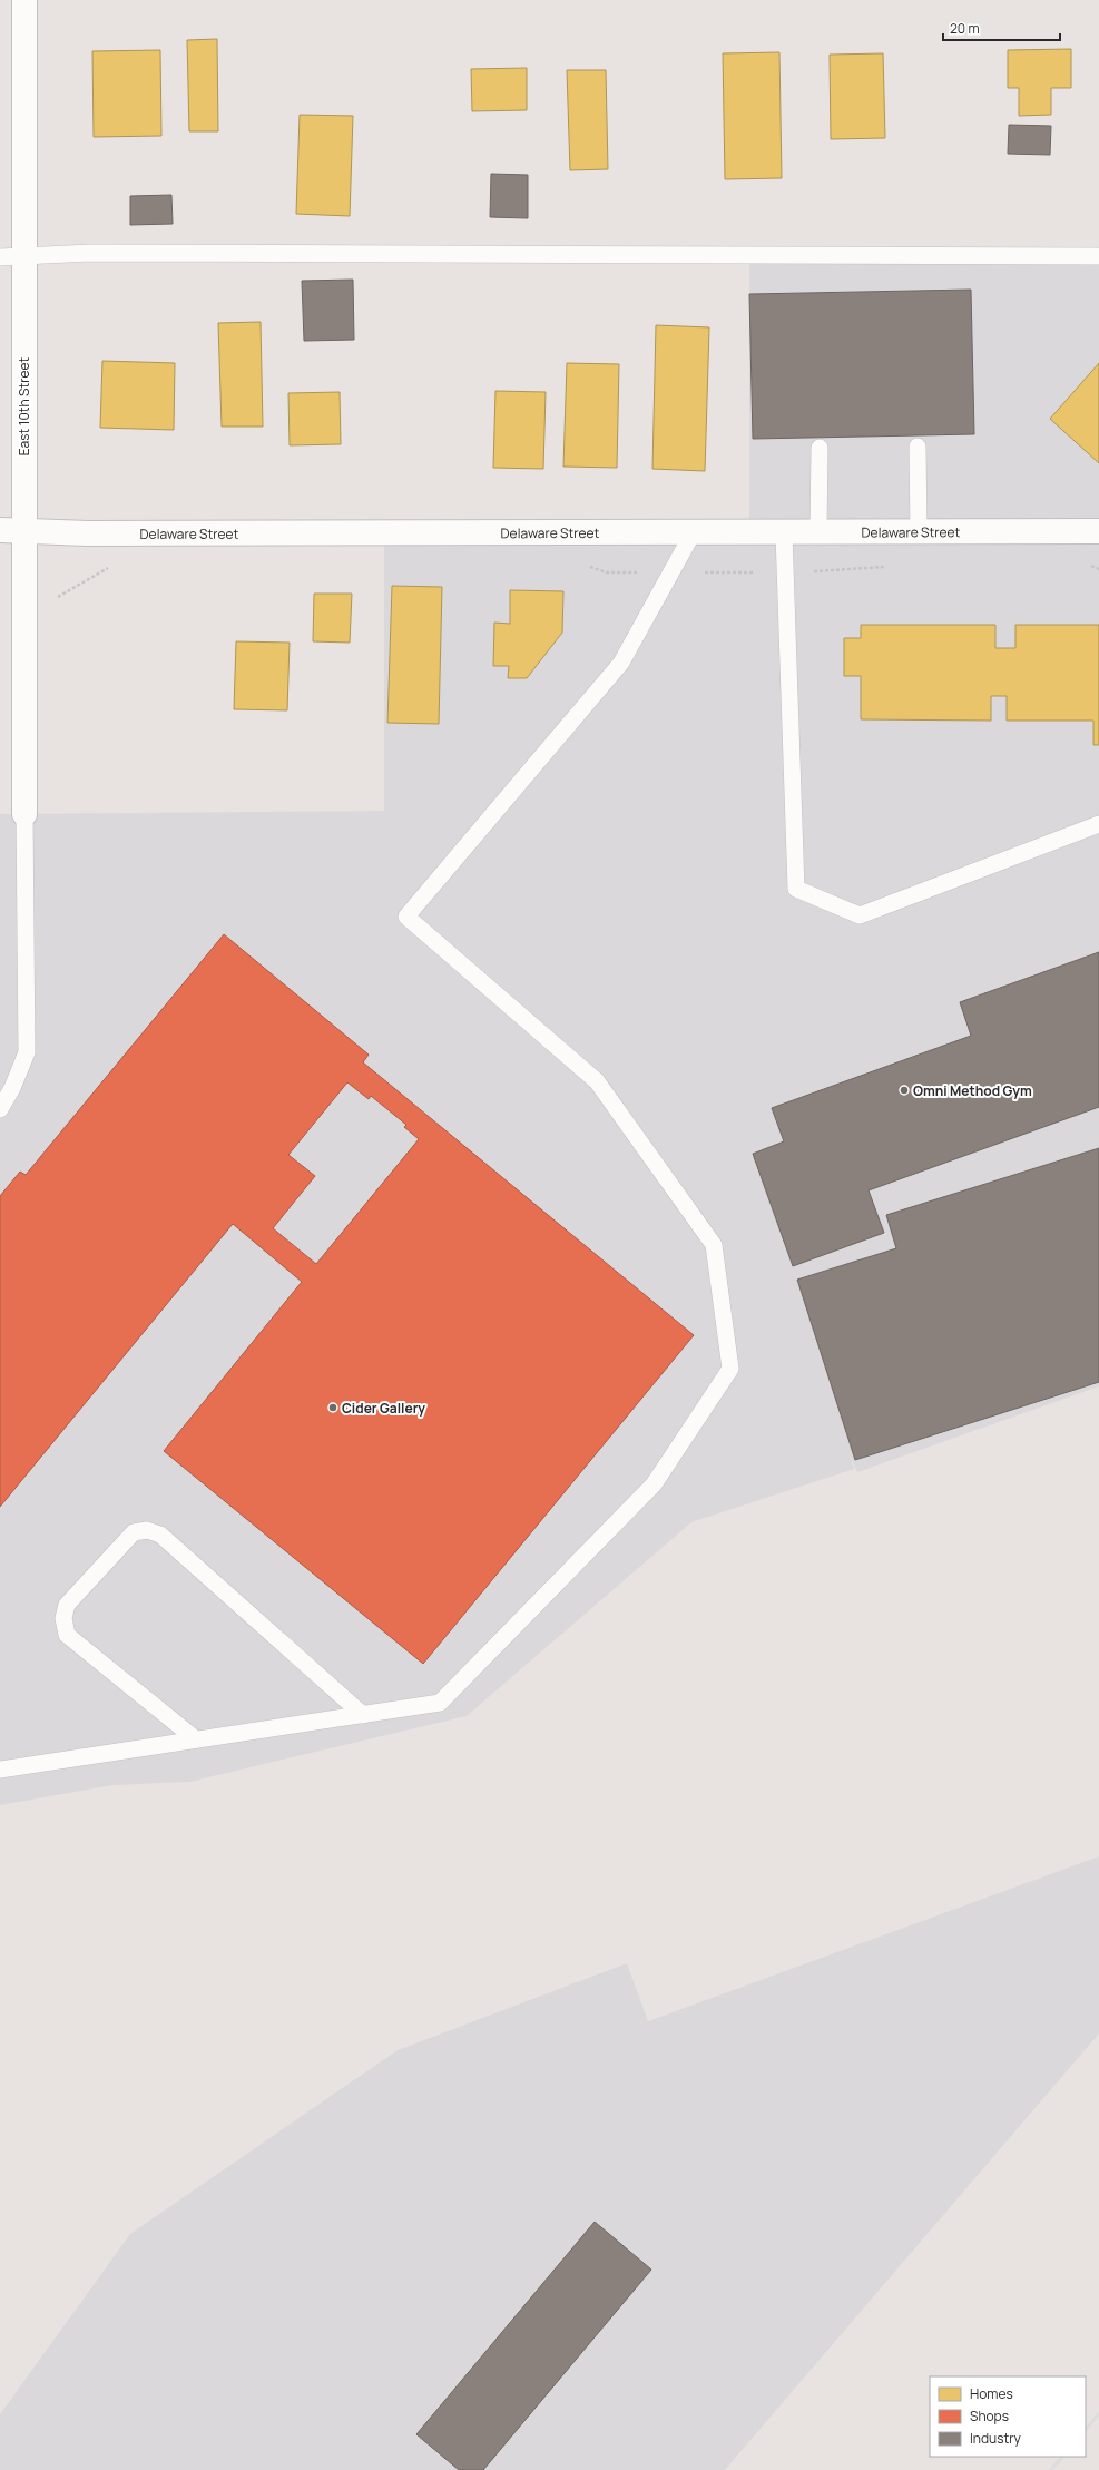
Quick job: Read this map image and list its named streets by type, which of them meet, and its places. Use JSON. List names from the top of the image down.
{
  "streets": {
    "street": ["East 10th Street", "Delaware Street"]
  },
  "crossings": [
    ["East 10th Street", "Delaware Street"]
  ],
  "places": ["Omni Method Gym", "Cider Gallery"],
  "legend": ["Homes", "Shops", "Industry"],
  "scale_bar": "20 m"
}
